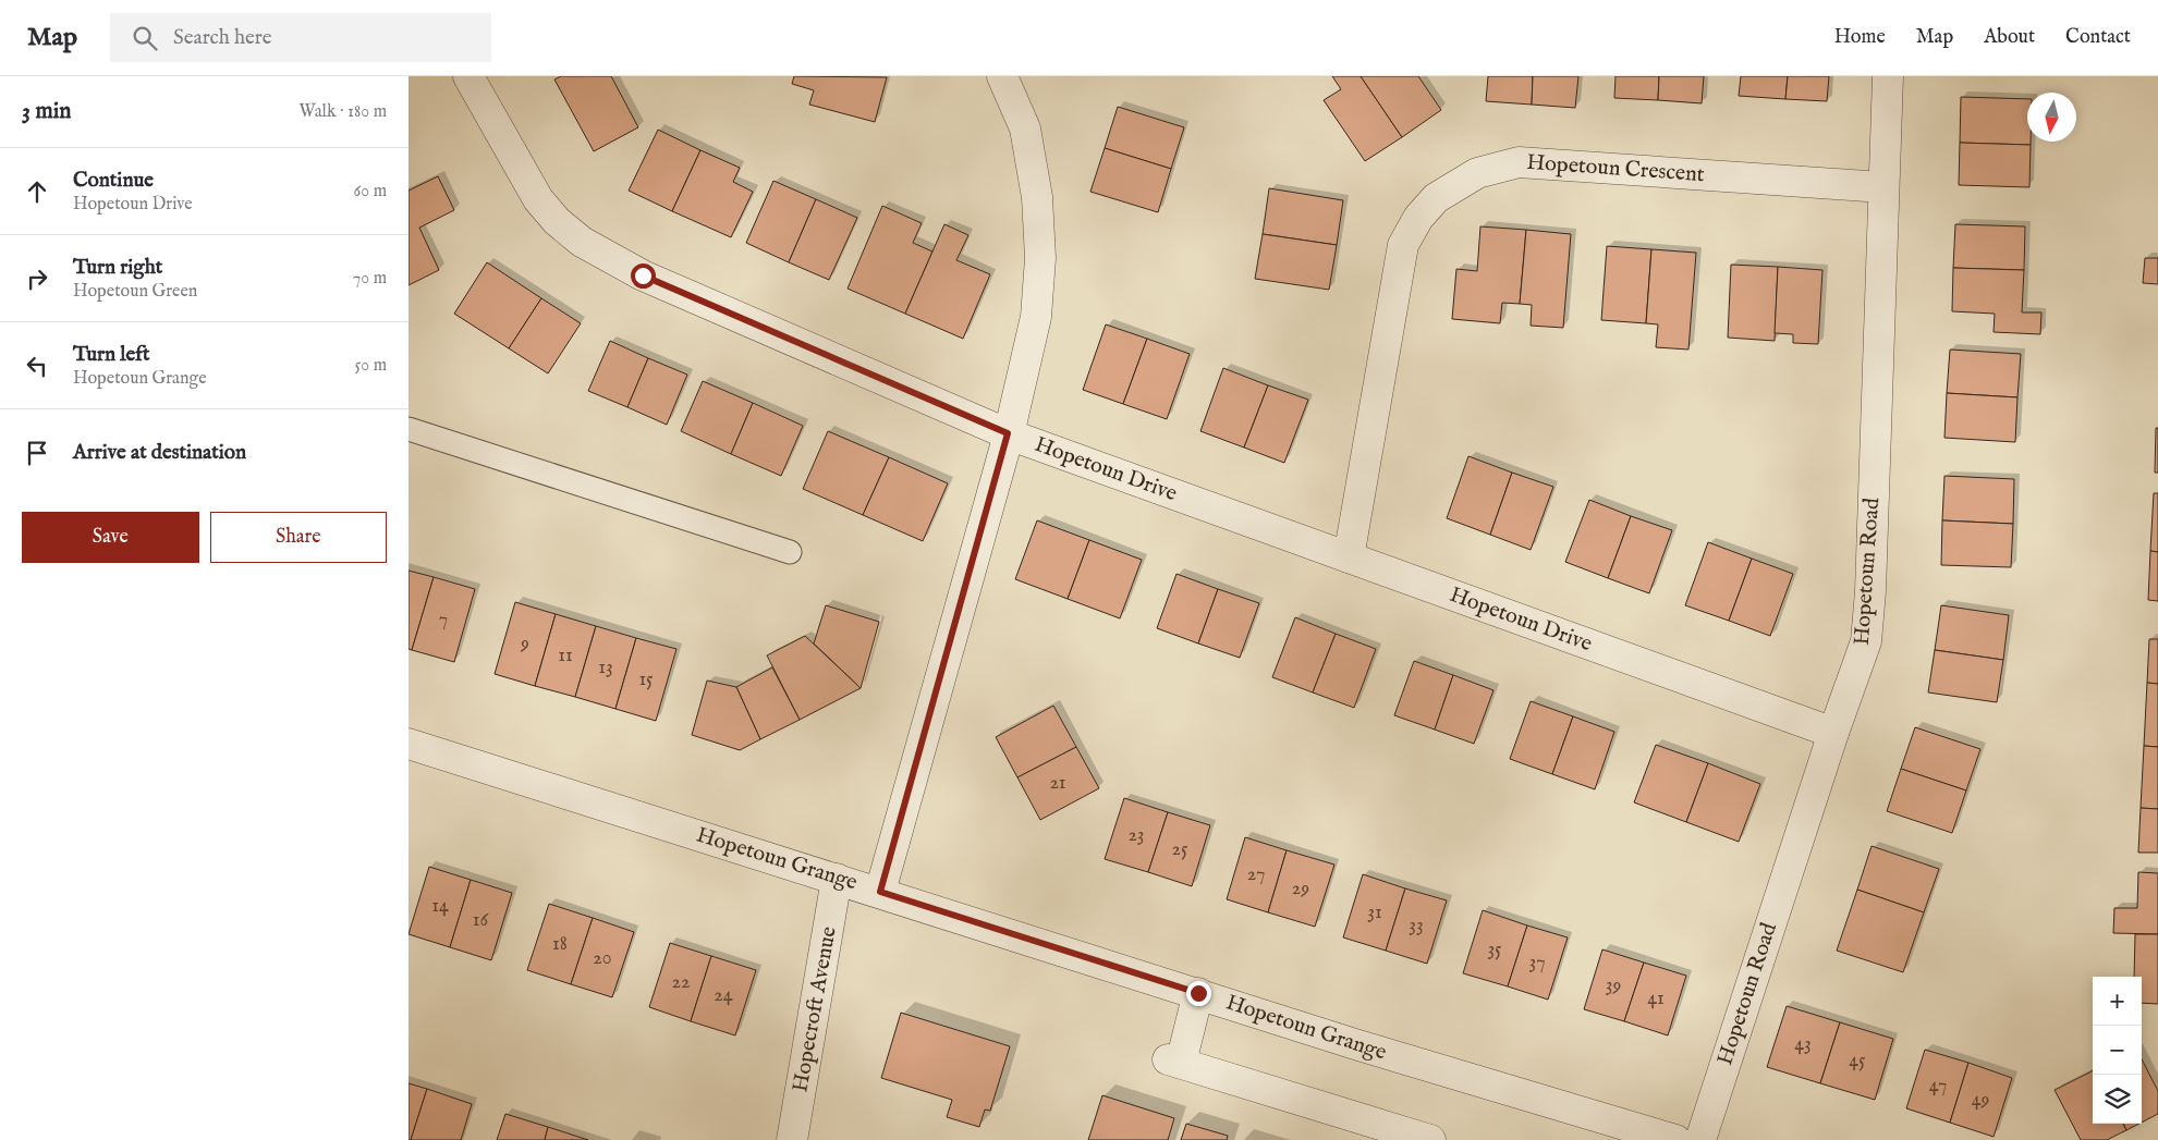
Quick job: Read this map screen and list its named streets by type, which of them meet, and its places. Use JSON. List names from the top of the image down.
{
  "streets": {
    "street": [
      "Hopetoun Crescent",
      "Hopetoun Drive",
      "Hopetoun Road",
      "Hopetoun Grange",
      "Hopecroft Avenue"
    ]
  },
  "crossings": [
    ["Hopetoun Crescent", "Hopetoun Drive"],
    ["Hopetoun Crescent", "Hopetoun Road"],
    ["Hopetoun Drive", "Hopetoun Road"],
    ["Hopetoun Grange", "Hopecroft Avenue"]
  ],
  "house_numbers": [
    "7",
    "9",
    "11",
    "13",
    "15",
    "21",
    "23",
    "25",
    "27",
    "29",
    "14",
    "31",
    "16",
    "33",
    "18",
    "35",
    "20",
    "37",
    "22",
    "39",
    "24",
    "41",
    "43",
    "45",
    "47",
    "49"
  ],
  "north": "bottom",
  "page": {
    "header": "Map",
    "search": "Search here",
    "nav": [
      "Home",
      "Map",
      "About",
      "Contact"
    ],
    "heading": ["3 min", "Walk · 180 m"],
    "list": [
      ["Continue", "Hopetoun Drive", "60 m"],
      ["Turn right", "Hopetoun Green", "70 m"],
      ["Turn left", "Hopetoun Grange", "50 m"],
      "Arrive at destination"
    ],
    "buttons": ["Save", "Share"],
    "map_buttons": ["+", "−"]
  }
}
